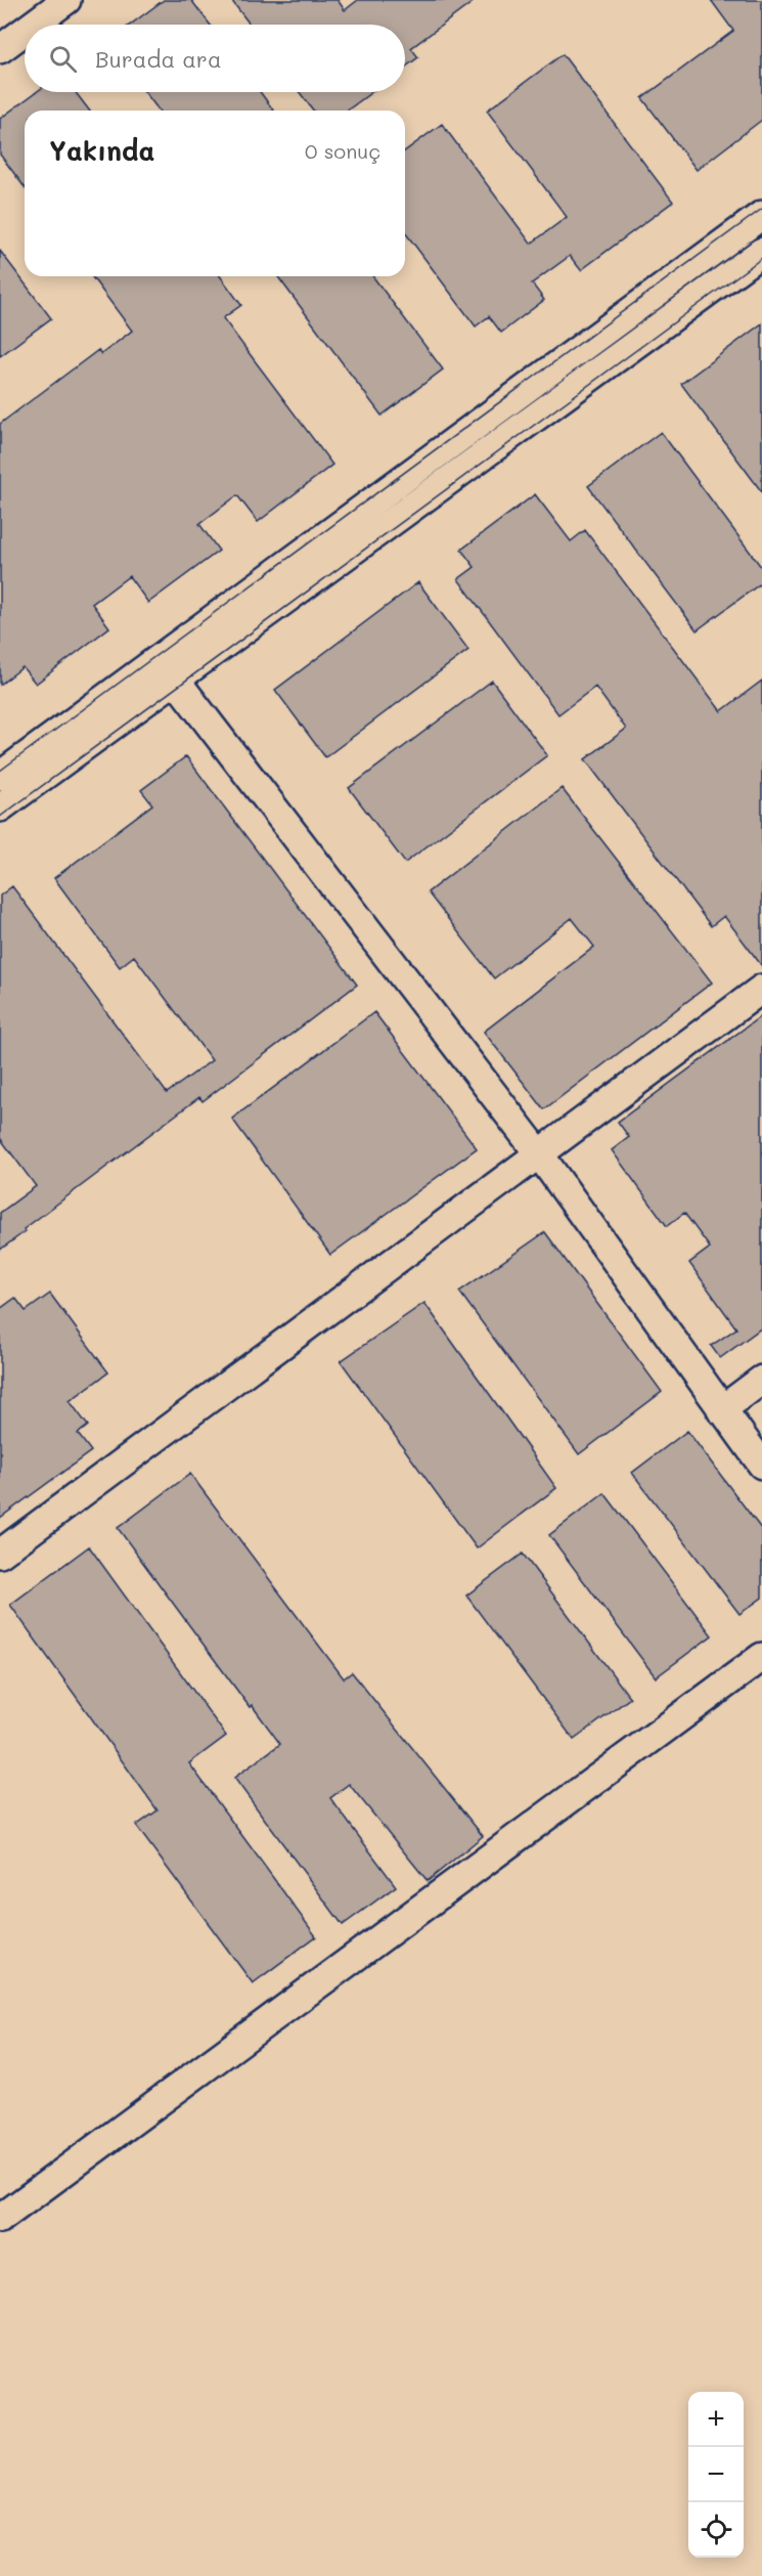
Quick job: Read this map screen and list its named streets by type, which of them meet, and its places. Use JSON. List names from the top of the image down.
{
  "page": {
    "search": "Burada ara",
    "heading": ["Yakında", "0 sonuç"],
    "map_buttons": ["+", "−"]
  }
}
